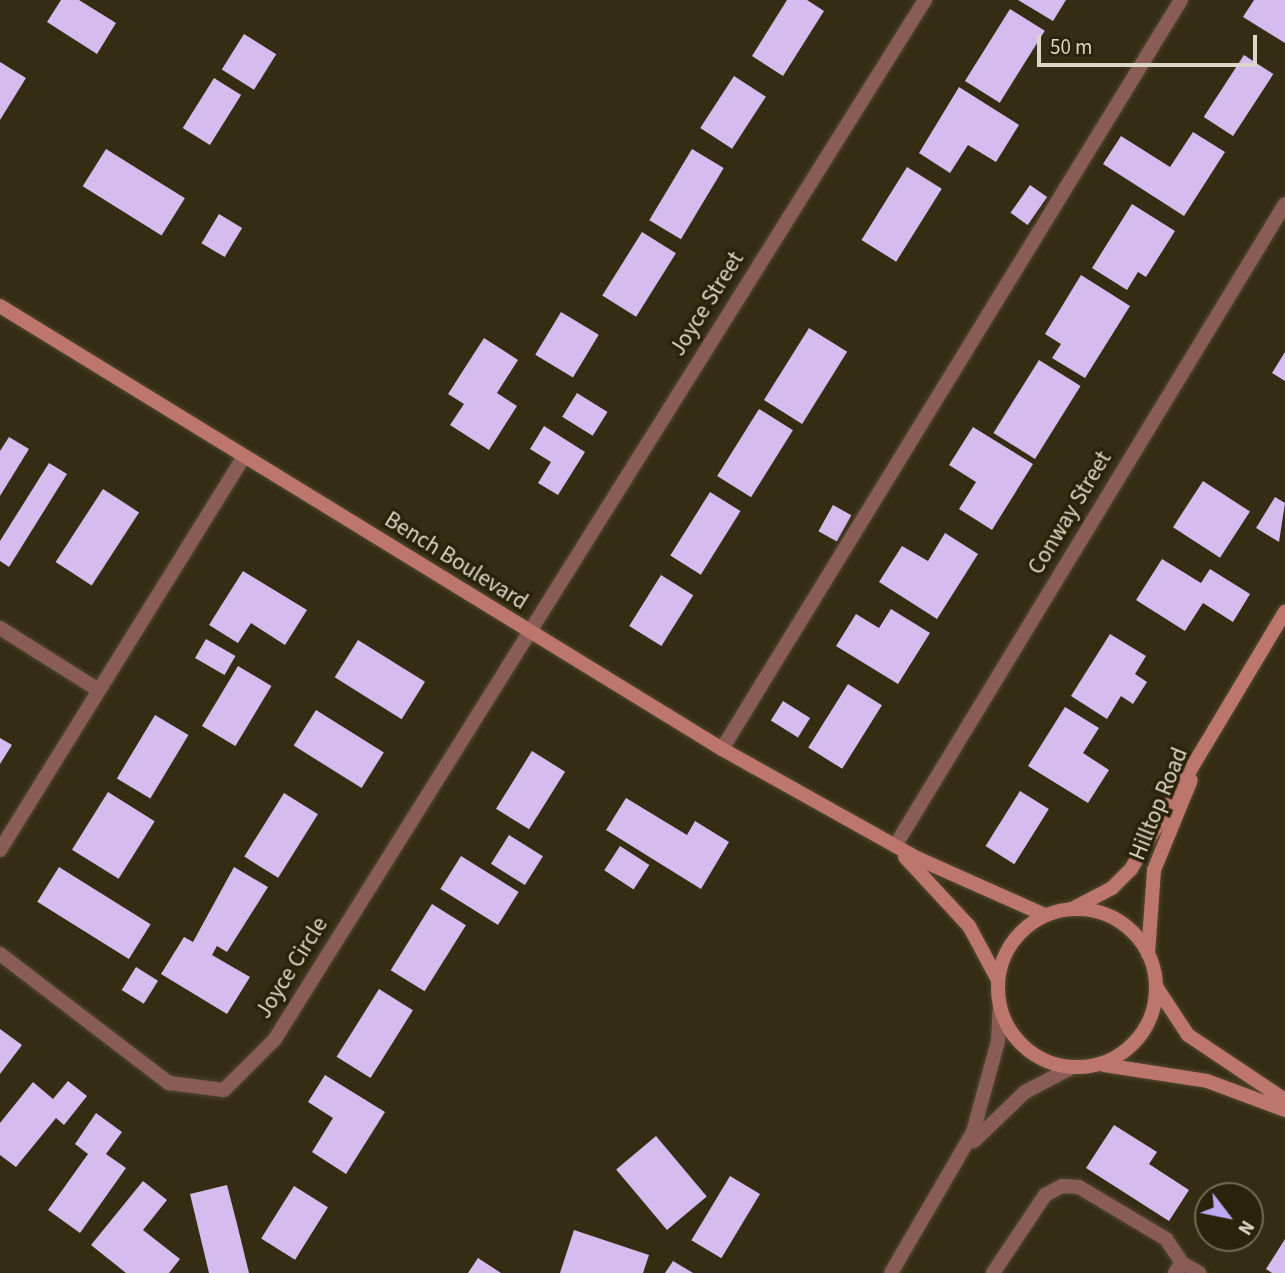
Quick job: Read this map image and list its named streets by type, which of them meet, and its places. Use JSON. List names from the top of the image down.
{
  "streets": {
    "main road": ["Bench Boulevard", "Hilltop Road"],
    "street": ["Joyce Street", "Conway Street", "Joyce Circle"]
  },
  "crossings": [
    ["Joyce Street", "Bench Boulevard"],
    ["Joyce Street", "Joyce Circle"],
    ["Conway Street", "Bench Boulevard"],
    ["Bench Boulevard", "Hilltop Road"],
    ["Bench Boulevard", "Joyce Circle"]
  ],
  "scale_bar": "50 m",
  "north": "bottom right"
}
